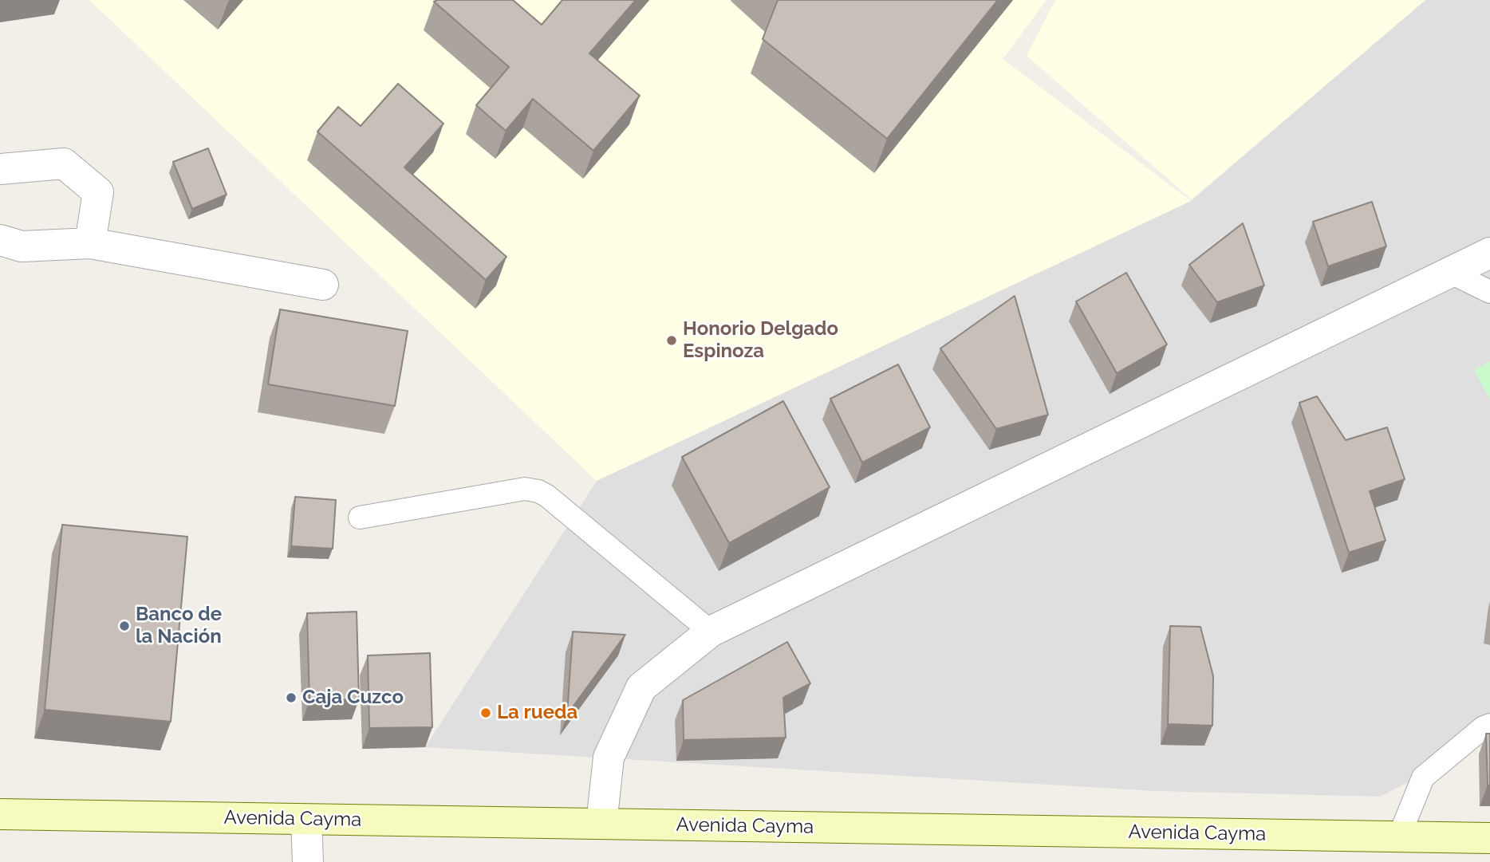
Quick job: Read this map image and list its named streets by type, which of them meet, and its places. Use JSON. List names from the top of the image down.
{
  "streets": {
    "main road": ["Avenida Cayma"]
  },
  "places": [
    "Honorio Delgado Espinoza",
    "Banco de la Nación",
    "Caja Cuzco",
    "La rueda"
  ]
}
